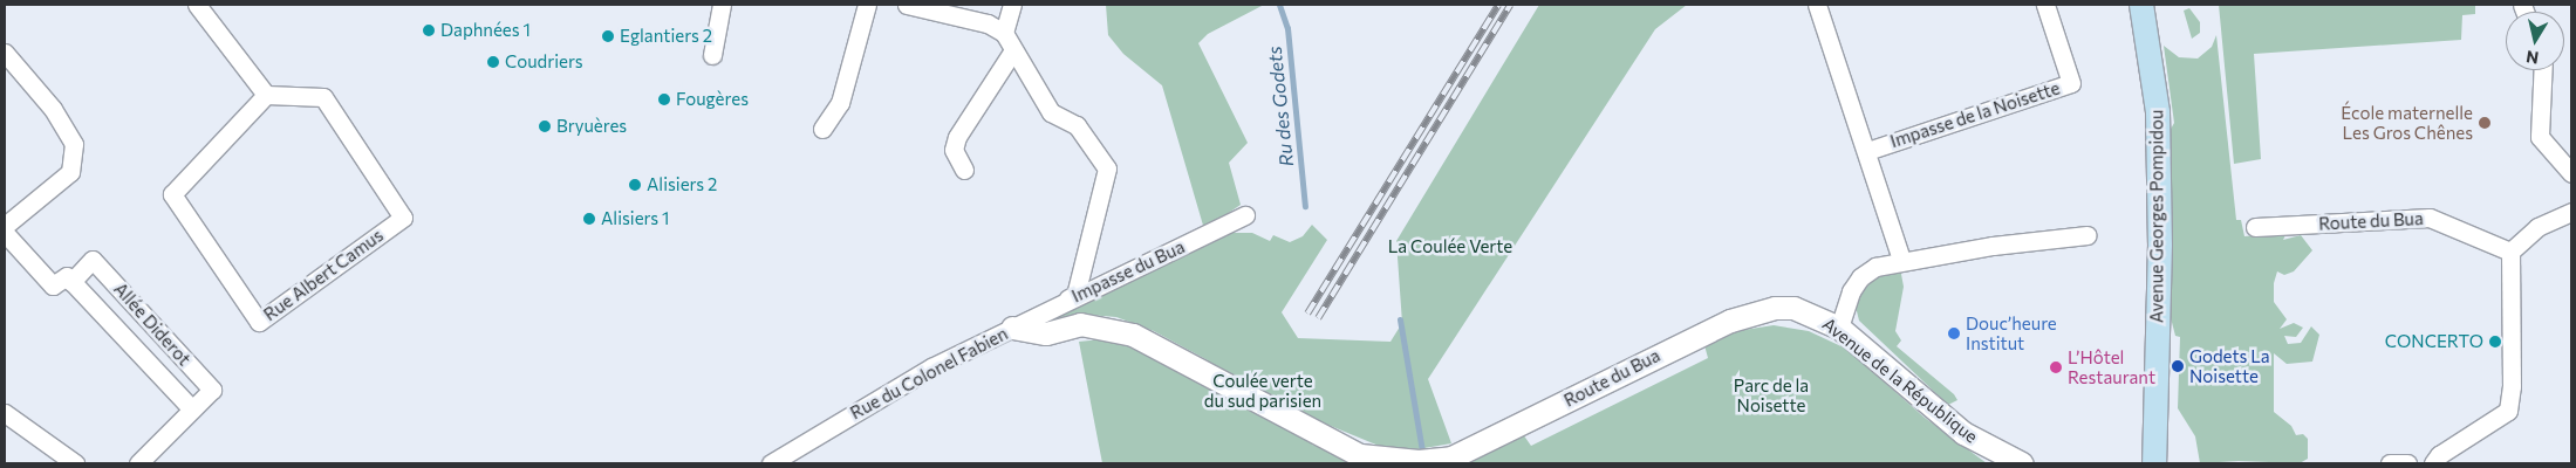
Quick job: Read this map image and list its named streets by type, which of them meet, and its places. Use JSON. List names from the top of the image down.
{
  "streets": {
    "main road": ["Avenue Georges Pompidou"],
    "street": [
      "Impasse de la Noisette",
      "Route du Bua",
      "Impasse du Bua",
      "Rue Albert Camus",
      "Allée Diderot",
      "Rue du Colonel Fabien",
      "Avenue de la République"
    ]
  },
  "crossings": [
    ["Route du Bua", "Rue du Colonel Fabien"],
    ["Route du Bua", "Avenue de la République"],
    ["Impasse du Bua", "Rue du Colonel Fabien"]
  ],
  "water": ["Ru des Godets"],
  "parks": ["La Coulée Verte", "Coulée verte du sud parisien", "Parc de la Noisette"],
  "places": [
    "Daphnées 1",
    "Eglantiers 2",
    "Coudriers",
    "Fougères",
    "École maternelle Les Gros Chênes",
    "Bryuères",
    "Alisiers 2",
    "Alisiers 1",
    "Douc’heure Institut",
    "CONCERTO",
    "Godets La Noisette",
    "L’Hôtel Restaurant"
  ],
  "north": "bottom"
}
